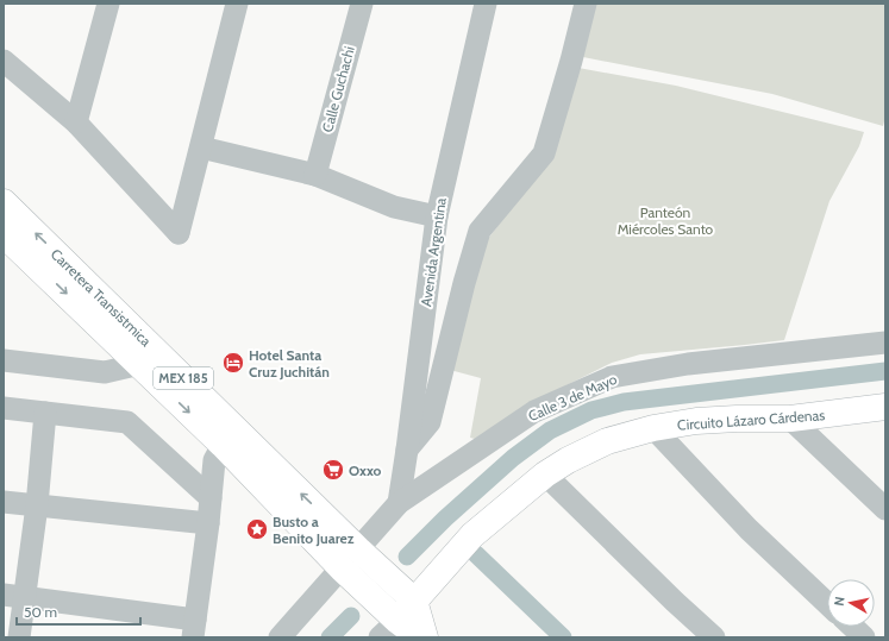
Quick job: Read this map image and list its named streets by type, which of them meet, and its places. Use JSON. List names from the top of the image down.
{
  "streets": {
    "main road": ["Carretera Transistmica", "MEX 185", "Circuito Lázaro Cárdenas"],
    "street": ["Calle Guchachi", "Avenida Argentina", "Calle 3 de Mayo"]
  },
  "crossings": [
    ["Avenida Argentina", "Calle 3 de Mayo"],
    ["Carretera Transistmica", "MEX 185"],
    ["Carretera Transistmica", "Calle 3 de Mayo"],
    ["MEX 185", "Calle 3 de Mayo"],
    ["MEX 185", "Circuito Lázaro Cárdenas"]
  ],
  "parks": ["Panteón Miércoles Santo"],
  "places": {
    "hotel": ["Hotel Santa Cruz Juchitán"],
    "supermarket": ["Oxxo"],
    "place": ["Busto a Benito Juarez"]
  },
  "scale_bar": "50 m",
  "north": "left"
}
